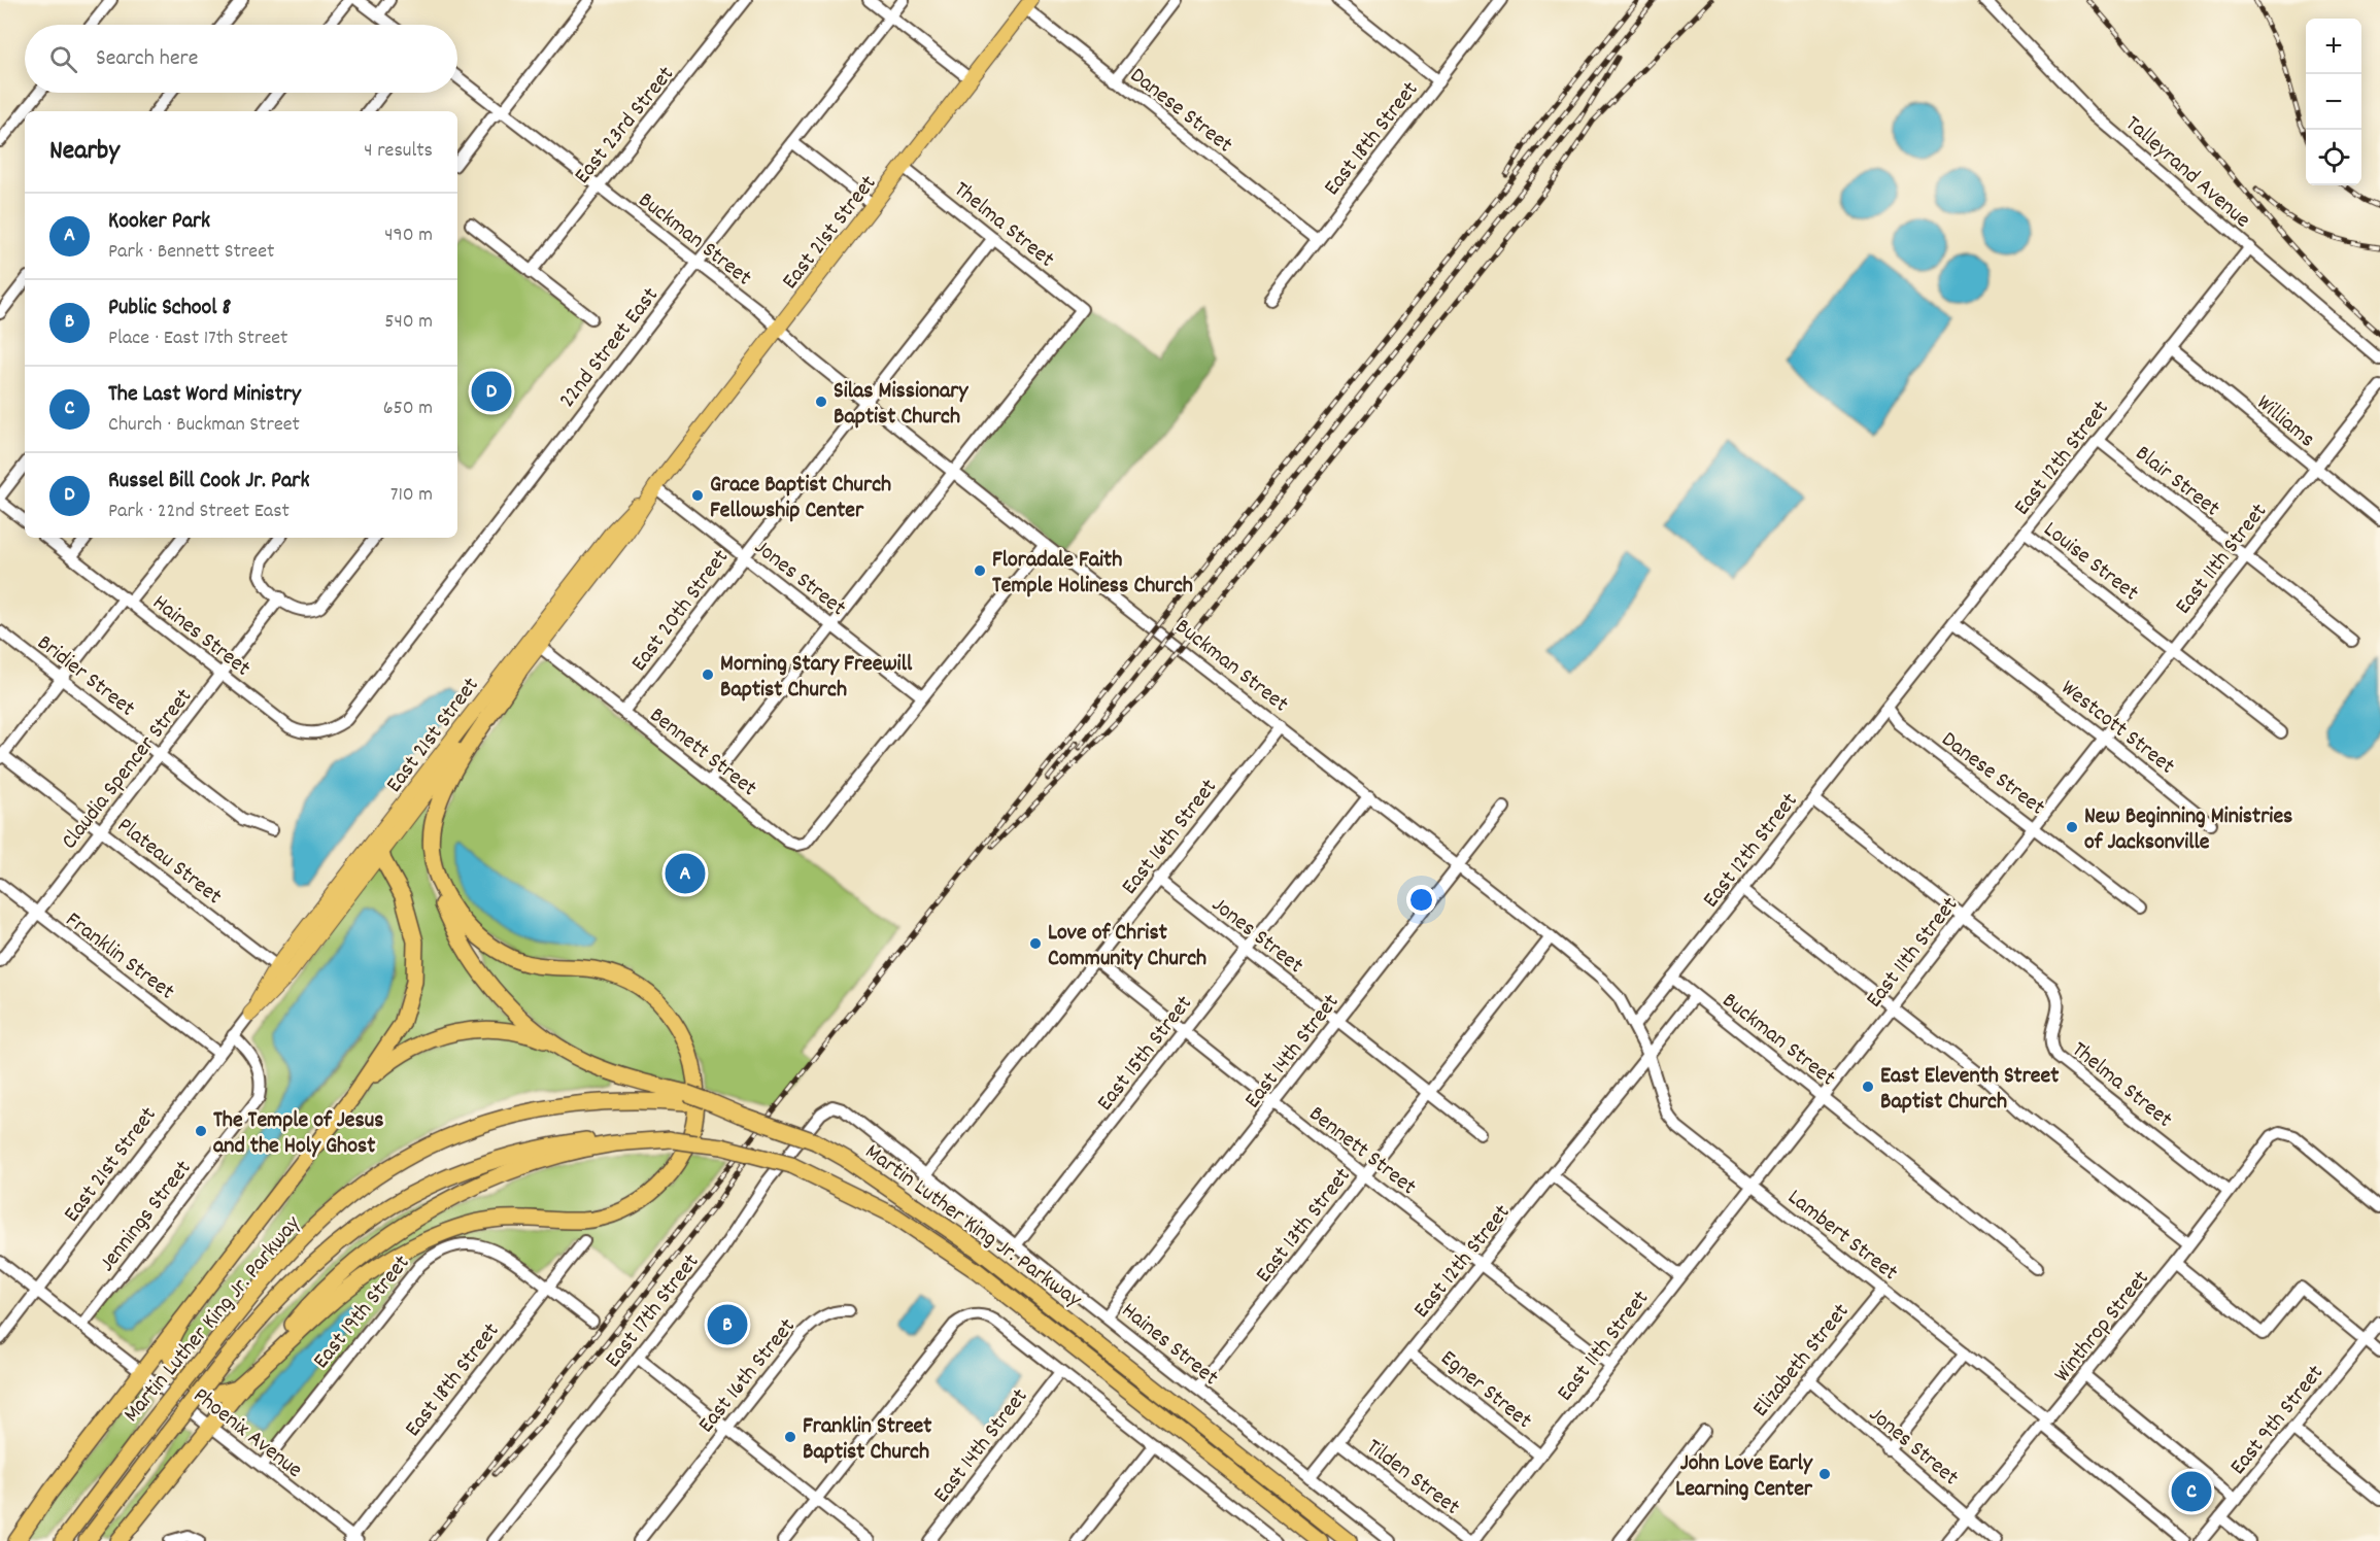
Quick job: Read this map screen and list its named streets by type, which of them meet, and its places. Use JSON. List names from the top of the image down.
{
  "streets": {
    "highway": ["Martin Luther King Jr. Parkway"],
    "main road": ["East 21st Street"],
    "street": [
      "Danese Street",
      "East 23rd Street",
      "East 18th Street",
      "Talleyrand Avenue",
      "Thelma Street",
      "Buckman Street",
      "22nd Street East",
      "Williams",
      "East 12th Street",
      "Blair Street",
      "East 11th Street",
      "Louise Street",
      "Jones Street",
      "East 20th Street",
      "Haines Street",
      "Bridier Street",
      "Westcott Street",
      "Bennett Street",
      "Claudia Spencer Street",
      "East 16th Street",
      "Plateau Street",
      "Franklin Street",
      "East 14th Street",
      "East 15th Street",
      "Jennings Street",
      "East 13th Street",
      "Lambert Street",
      "East 17th Street",
      "East 19th Street",
      "Winthrop Street",
      "Elizabeth Street",
      "Egner Street",
      "East 9th Street",
      "Phoenix Avenue",
      "Tilden Street"
    ]
  },
  "crossings": [
    ["Danese Street", "East 18th Street"],
    ["Danese Street", "East 21st Street"],
    ["Danese Street", "East 12th Street"],
    ["Danese Street", "East 11th Street"],
    ["East 23rd Street", "Buckman Street"],
    ["East 18th Street", "East 19th Street"],
    ["East 18th Street", "Phoenix Avenue"],
    ["Talleyrand Avenue", "East 12th Street"],
    ["Thelma Street", "East 21st Street"],
    ["Thelma Street", "Buckman Street"],
    ["Thelma Street", "East 12th Street"],
    ["Thelma Street", "East 11th Street"],
    ["Thelma Street", "East 20th Street"],
    ["Thelma Street", "Winthrop Street"],
    ["East 21st Street", "Buckman Street"],
    ["East 21st Street", "Jones Street"],
    ["East 21st Street", "Bennett Street"],
    ["East 21st Street", "Plateau Street"],
    ["East 21st Street", "Franklin Street"],
    ["East 21st Street", "Jennings Street"],
    ["East 21st Street", "Phoenix Avenue"],
    ["Buckman Street", "22nd Street East"],
    ["Buckman Street", "East 12th Street"],
    ["Buckman Street", "East 11th Street"],
    ["Buckman Street", "East 20th Street"],
    ["Buckman Street", "East 16th Street"],
    ["Buckman Street", "East 14th Street"],
    ["Buckman Street", "East 15th Street"],
    ["Buckman Street", "East 13th Street"],
    ["22nd Street East", "Haines Street"],
    ["Williams", "East 12th Street"],
    ["Williams", "East 11th Street"],
    ["East 12th Street", "Blair Street"],
    ["East 12th Street", "Louise Street"],
    ["East 12th Street", "Haines Street"],
    ["East 12th Street", "Westcott Street"],
    ["East 12th Street", "Bennett Street"],
    ["East 12th Street", "Lambert Street"],
    ["East 12th Street", "Egner Street"],
    ["East 12th Street", "Tilden Street"],
    ["Blair Street", "East 11th Street"],
    ["East 11th Street", "Louise Street"],
    ["East 11th Street", "Westcott Street"],
    ["East 11th Street", "Bennett Street"],
    ["East 11th Street", "Lambert Street"],
    ["East 11th Street", "Egner Street"],
    ["Jones Street", "East 20th Street"],
    ["Jones Street", "Bennett Street"],
    ["Jones Street", "East 16th Street"],
    ["Jones Street", "East 14th Street"],
    ["Jones Street", "East 15th Street"],
    ["Jones Street", "East 13th Street"],
    ["Jones Street", "Winthrop Street"],
    ["Jones Street", "Elizabeth Street"],
    ["East 20th Street", "Bennett Street"],
    ["Haines Street", "Claudia Spencer Street"],
    ["Haines Street", "East 16th Street"],
    ["Haines Street", "East 14th Street"],
    ["Haines Street", "East 15th Street"],
    ["Haines Street", "East 13th Street"],
    ["Haines Street", "East 17th Street"],
    ["Bridier Street", "Claudia Spencer Street"],
    ["Bennett Street", "East 16th Street"],
    ["Bennett Street", "East 14th Street"],
    ["Bennett Street", "East 15th Street"],
    ["Bennett Street", "East 13th Street"],
    ["Claudia Spencer Street", "Plateau Street"],
    ["Claudia Spencer Street", "Franklin Street"],
    ["Jennings Street", "Phoenix Avenue"],
    ["Lambert Street", "Winthrop Street"],
    ["Lambert Street", "Elizabeth Street"],
    ["East 19th Street", "Phoenix Avenue"]
  ],
  "places": [
    "Silas Missionary Baptist Church",
    "Grace Baptist Church Fellowship Center",
    "Floradale Faith Temple Holiness Church",
    "Morning Stary Freewill Baptist Church",
    "New Beginning Ministries of Jacksonville",
    "Love of Christ Community Church",
    "East Eleventh Street Baptist Church",
    "The Temple of Jesus and the Holy Ghost",
    "Franklin Street Baptist Church",
    "John Love Early Learning Center"
  ],
  "page": {
    "map_buttons": ["+", "−"],
    "search": "Search here",
    "heading": ["Nearby", "4 results"],
    "list": [
      {
        "mark": "A",
        "name": "Kooker Park",
        "note": "Park · Bennett Street",
        "value": "490 m"
      },
      {
        "mark": "B",
        "name": "Public School 8",
        "note": "Place · East 17th Street",
        "value": "540 m"
      },
      {
        "mark": "C",
        "name": "The Last Word Ministry",
        "note": "Church · Buckman Street",
        "value": "650 m"
      },
      {
        "mark": "D",
        "name": "Russel Bill Cook Jr. Park",
        "note": "Park · 22nd Street East",
        "value": "710 m"
      }
    ],
    "pins": [
      "D",
      "A",
      "B",
      "C"
    ]
  }
}
